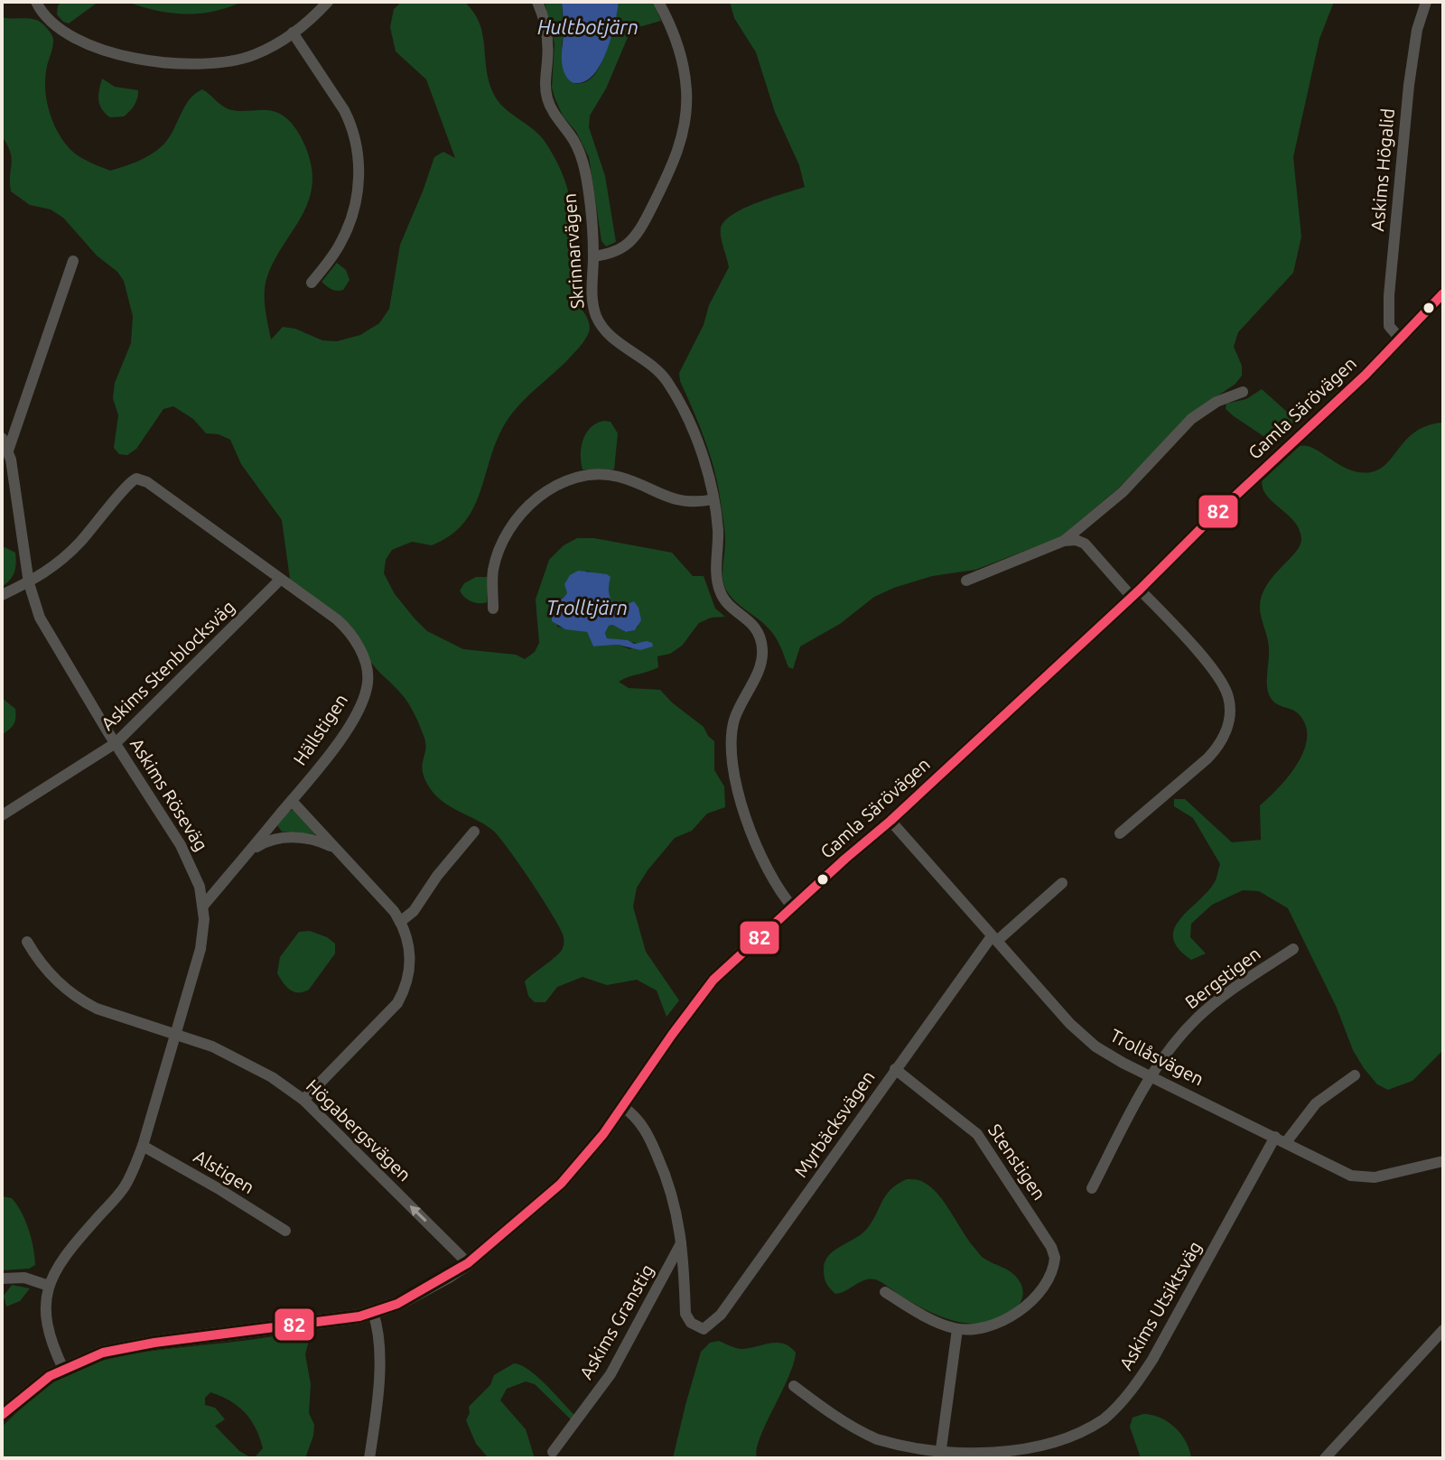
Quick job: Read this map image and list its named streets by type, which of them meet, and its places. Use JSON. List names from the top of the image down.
{
  "streets": {
    "street": [
      "Askims Högalid",
      "Skrinnarvägen",
      "Gamla Särövägen",
      "Askims Stenblocksväg",
      "Hällstigen",
      "Askims Röseväg",
      "Bergstigen",
      "Trollåsvägen",
      "Myrbäcksvägen",
      "Högabergsvägen",
      "Stenstigen",
      "Alstigen",
      "Askims Utsiktsväg",
      "Askims Granstig"
    ]
  },
  "crossings": [
    ["Askims Högalid", "Gamla Särövägen"],
    ["Skrinnarvägen", "Gamla Särövägen"],
    ["Gamla Särövägen", "Askims Röseväg"],
    ["Gamla Särövägen", "Trollåsvägen"],
    ["Gamla Särövägen", "Högabergsvägen"],
    ["Askims Stenblocksväg", "Hällstigen"],
    ["Askims Stenblocksväg", "Askims Röseväg"],
    ["Hällstigen", "Askims Röseväg"],
    ["Hällstigen", "Högabergsvägen"],
    ["Askims Röseväg", "Högabergsvägen"],
    ["Askims Röseväg", "Alstigen"],
    ["Bergstigen", "Trollåsvägen"],
    ["Trollåsvägen", "Myrbäcksvägen"],
    ["Trollåsvägen", "Askims Utsiktsväg"],
    ["Myrbäcksvägen", "Stenstigen"],
    ["Myrbäcksvägen", "Askims Granstig"]
  ],
  "one_way": ["Högabergsvägen"],
  "water": ["Hultbotjärn", "Trolltjärn"],
  "lines": ["transit line 82"]
}
